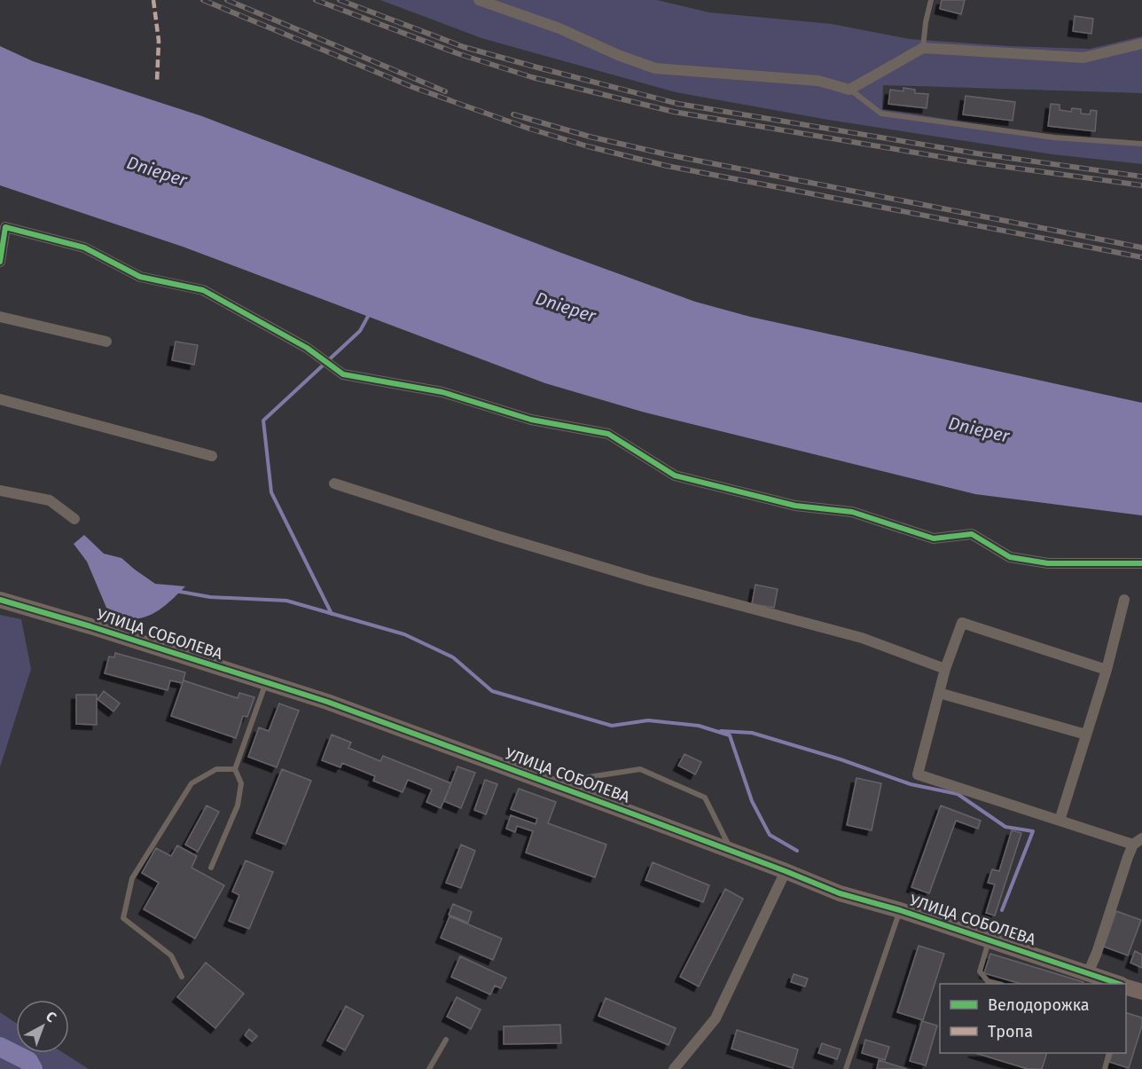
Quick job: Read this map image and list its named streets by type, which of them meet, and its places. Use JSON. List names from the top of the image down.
{
  "streets": {
    "street": ["УЛИЦА СОБОЛЕВА"]
  },
  "water": ["Dnieper"],
  "legend": ["Велодорожка", "Тропа"],
  "north": "top right"
}
